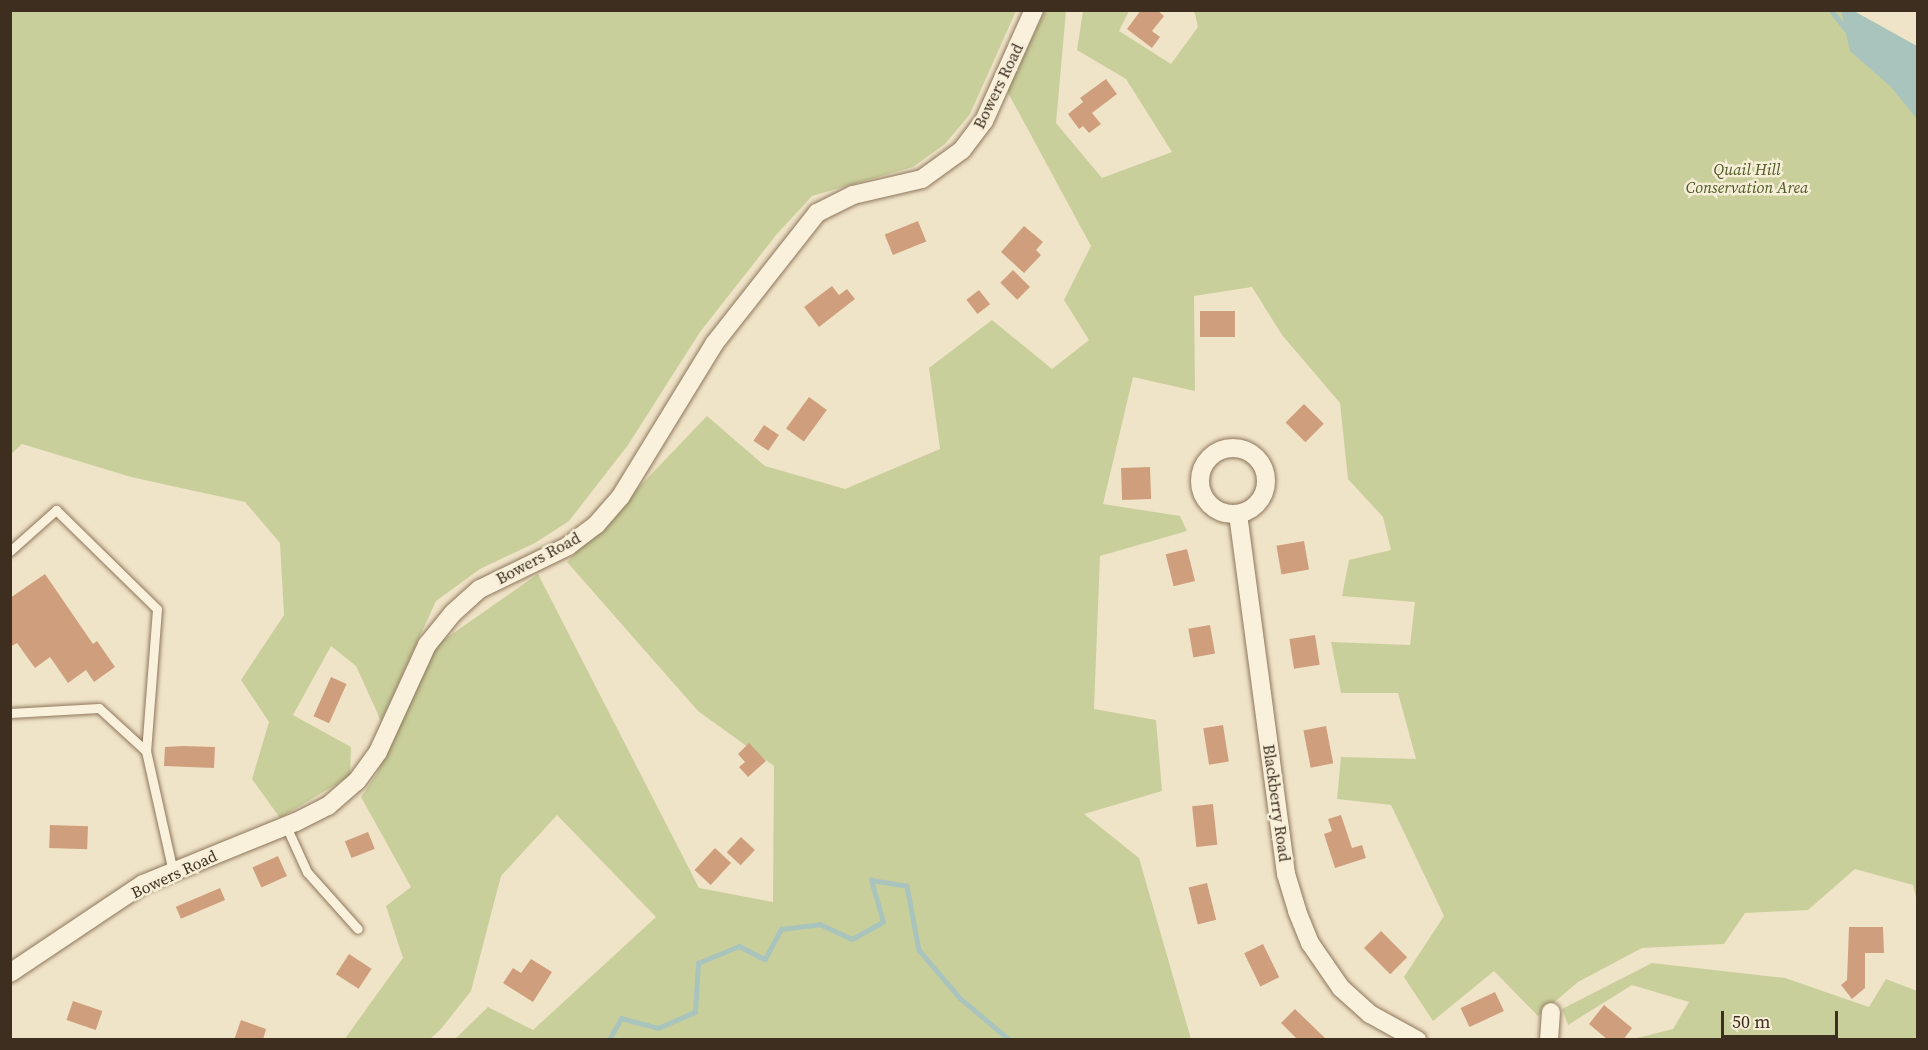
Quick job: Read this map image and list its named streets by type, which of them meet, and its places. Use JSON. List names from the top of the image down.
{
  "streets": {
    "street": ["Bowers Road", "Blackberry Road"]
  },
  "parks": ["Quail Hill Conservation Area"],
  "scale_bar": "50 m"
}
